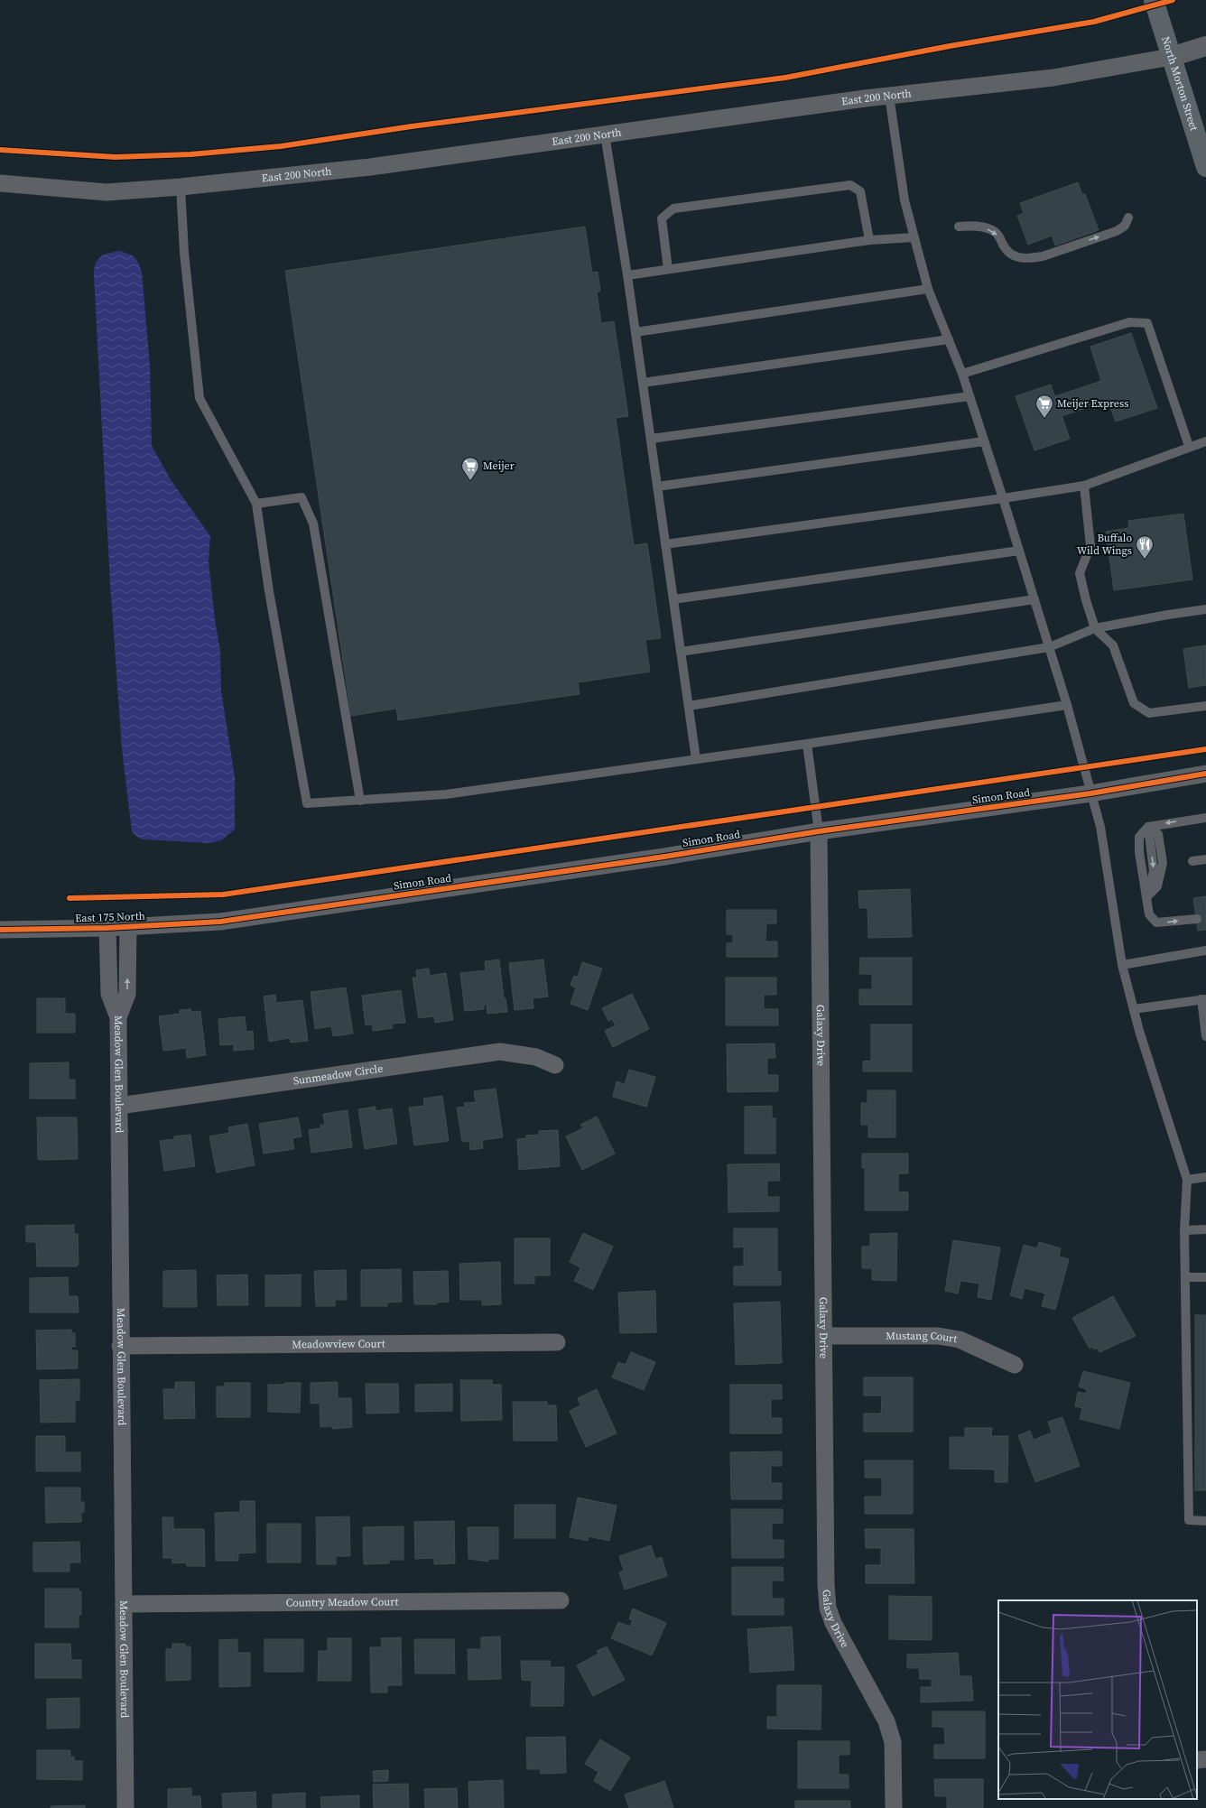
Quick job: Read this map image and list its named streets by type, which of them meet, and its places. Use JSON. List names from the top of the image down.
{
  "streets": {
    "main road": ["North Morton Street"],
    "street": [
      "East 200 North",
      "Simon Road",
      "East 175 North",
      "Galaxy Drive",
      "Sunmeadow Circle",
      "Meadow Glen Boulevard",
      "Mustang Court",
      "Meadowview Court",
      "Country Meadow Court"
    ]
  },
  "crossings": [
    ["North Morton Street", "East 200 North"],
    ["Simon Road", "East 175 North"],
    ["Simon Road", "Galaxy Drive"],
    ["East 175 North", "Meadow Glen Boulevard"],
    ["Galaxy Drive", "Mustang Court"],
    ["Sunmeadow Circle", "Meadow Glen Boulevard"],
    ["Meadow Glen Boulevard", "Meadowview Court"],
    ["Meadow Glen Boulevard", "Country Meadow Court"]
  ],
  "places": {
    "supermarket": ["Meijer Express", "Meijer"],
    "restaurant": ["Buffalo Wild Wings"]
  }
}
